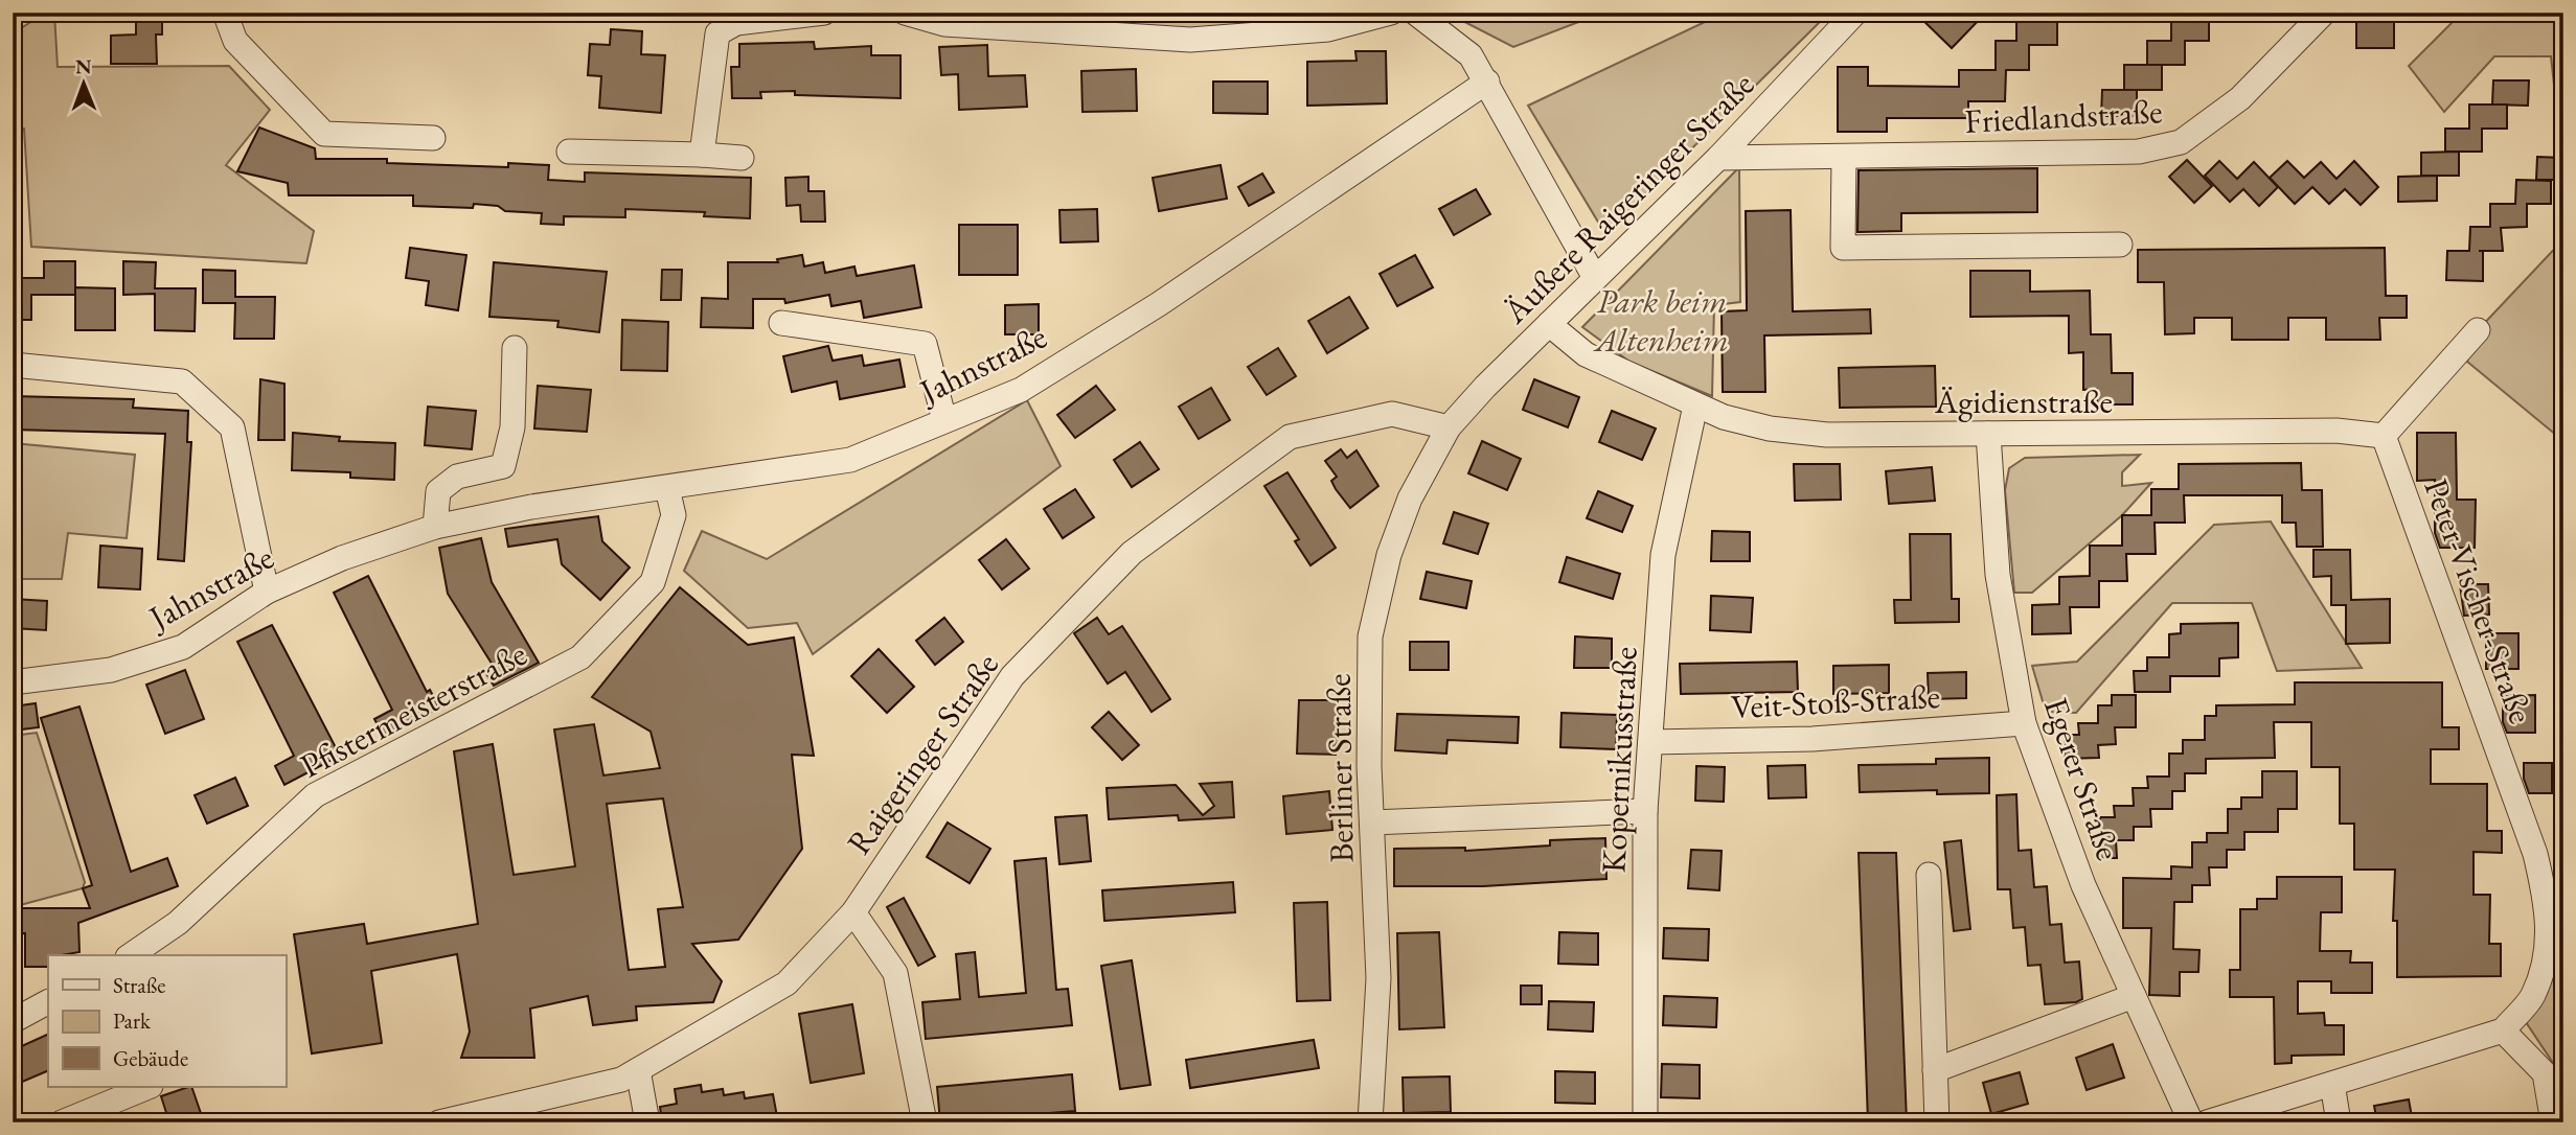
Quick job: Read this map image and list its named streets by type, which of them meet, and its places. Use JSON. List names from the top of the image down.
{
  "streets": {
    "street": [
      "Friedlandstraße",
      "Äußere Raigeringer Straße",
      "Jahnstraße",
      "Ägidienstraße",
      "Peter-Vischer-Straße",
      "Veit-Stoß-Straße",
      "Pfistermeisterstraße",
      "Raigeringer Straße",
      "Kopernikusstraße",
      "Berliner Straße",
      "Egerer Straße"
    ]
  },
  "crossings": [
    ["Friedlandstraße", "Äußere Raigeringer Straße"],
    ["Äußere Raigeringer Straße", "Ägidienstraße"],
    ["Äußere Raigeringer Straße", "Raigeringer Straße"],
    ["Äußere Raigeringer Straße", "Berliner Straße"],
    ["Jahnstraße", "Pfistermeisterstraße"],
    ["Ägidienstraße", "Peter-Vischer-Straße"],
    ["Ägidienstraße", "Kopernikusstraße"],
    ["Ägidienstraße", "Egerer Straße"],
    ["Veit-Stoß-Straße", "Kopernikusstraße"],
    ["Veit-Stoß-Straße", "Egerer Straße"],
    ["Raigeringer Straße", "Berliner Straße"]
  ],
  "parks": ["Park beim Altenheim"],
  "legend": ["Straße", "Park", "Gebäude"],
  "north": "top"
}
